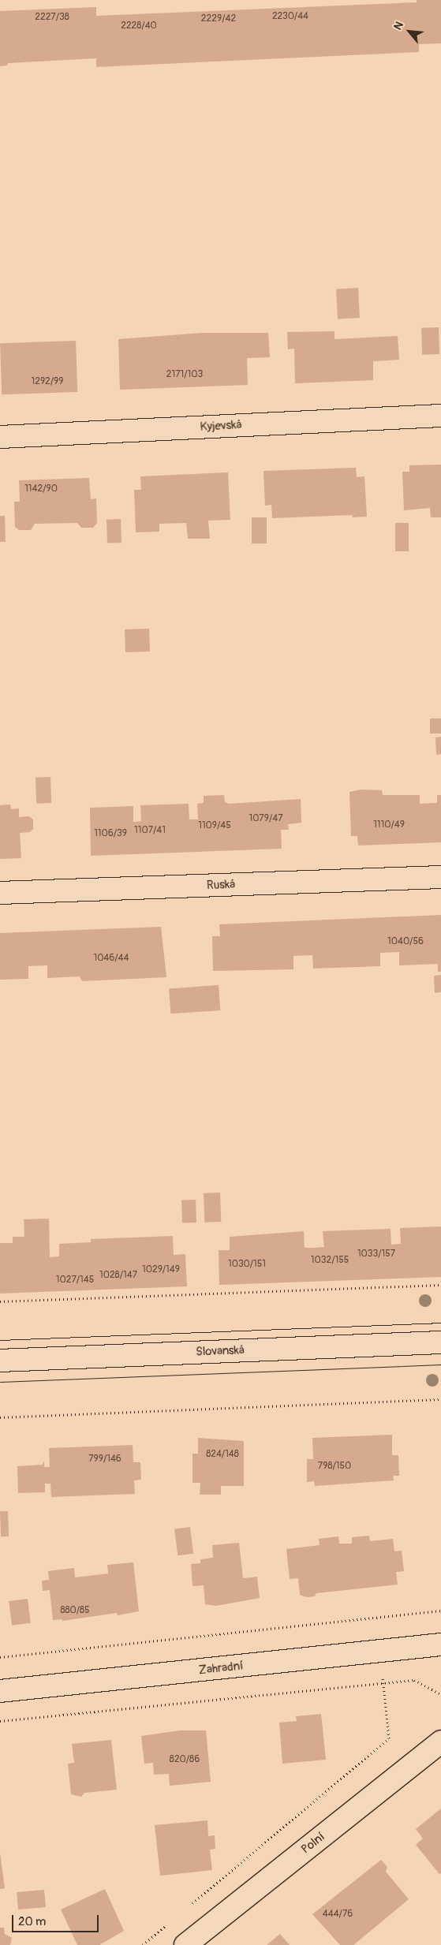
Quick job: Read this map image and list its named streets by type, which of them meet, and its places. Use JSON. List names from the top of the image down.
{
  "streets": {
    "street": [
      "Kyjevská",
      "Ruská",
      "Slovanská",
      "Zahradní",
      "Polní"
    ]
  },
  "house_numbers": [
    "2230/44",
    "2227/38",
    "2229/42",
    "2228/40",
    "2171/103",
    "1292/99",
    "1142/90",
    "1079/47",
    "1110/49",
    "1109/45",
    "1107/41",
    "1106/39",
    "1040/56",
    "1046/44",
    "1033/157",
    "1032/155",
    "1030/151",
    "1029/149",
    "1028/147",
    "1027/145",
    "824/148",
    "799/146",
    "798/150",
    "880/85",
    "820/86",
    "444/76"
  ],
  "scale_bar": "20 m",
  "north": "top left"
}
